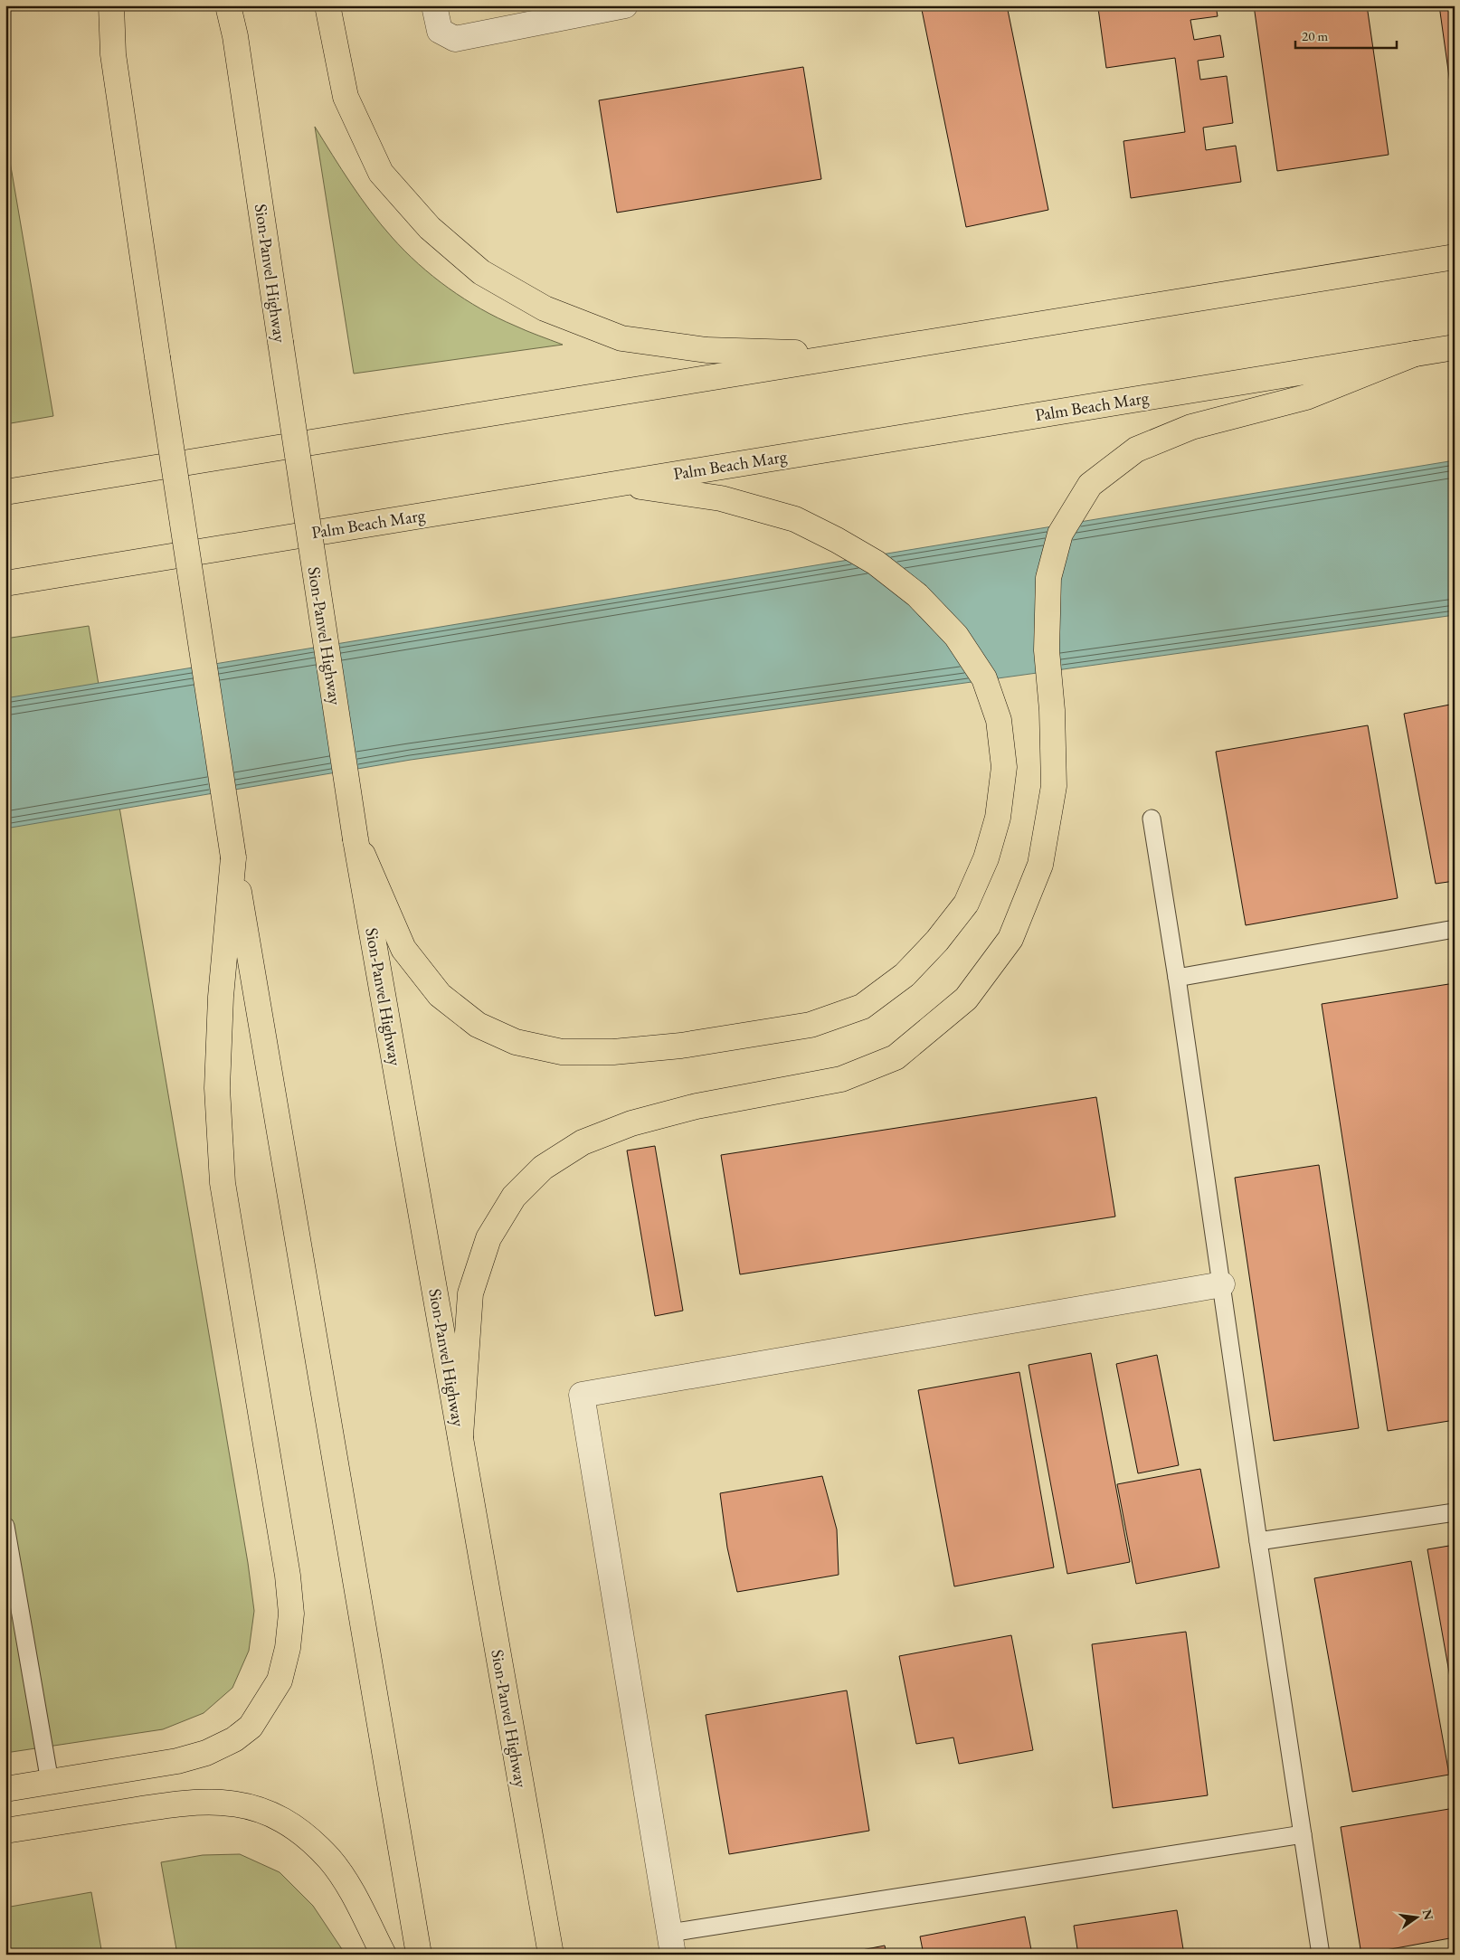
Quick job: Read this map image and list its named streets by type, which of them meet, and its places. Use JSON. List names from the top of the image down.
{
  "streets": {
    "main road": ["Sion-Panvel Highway", "Palm Beach Marg"]
  },
  "scale_bar": "20 m",
  "north": "right"
}
